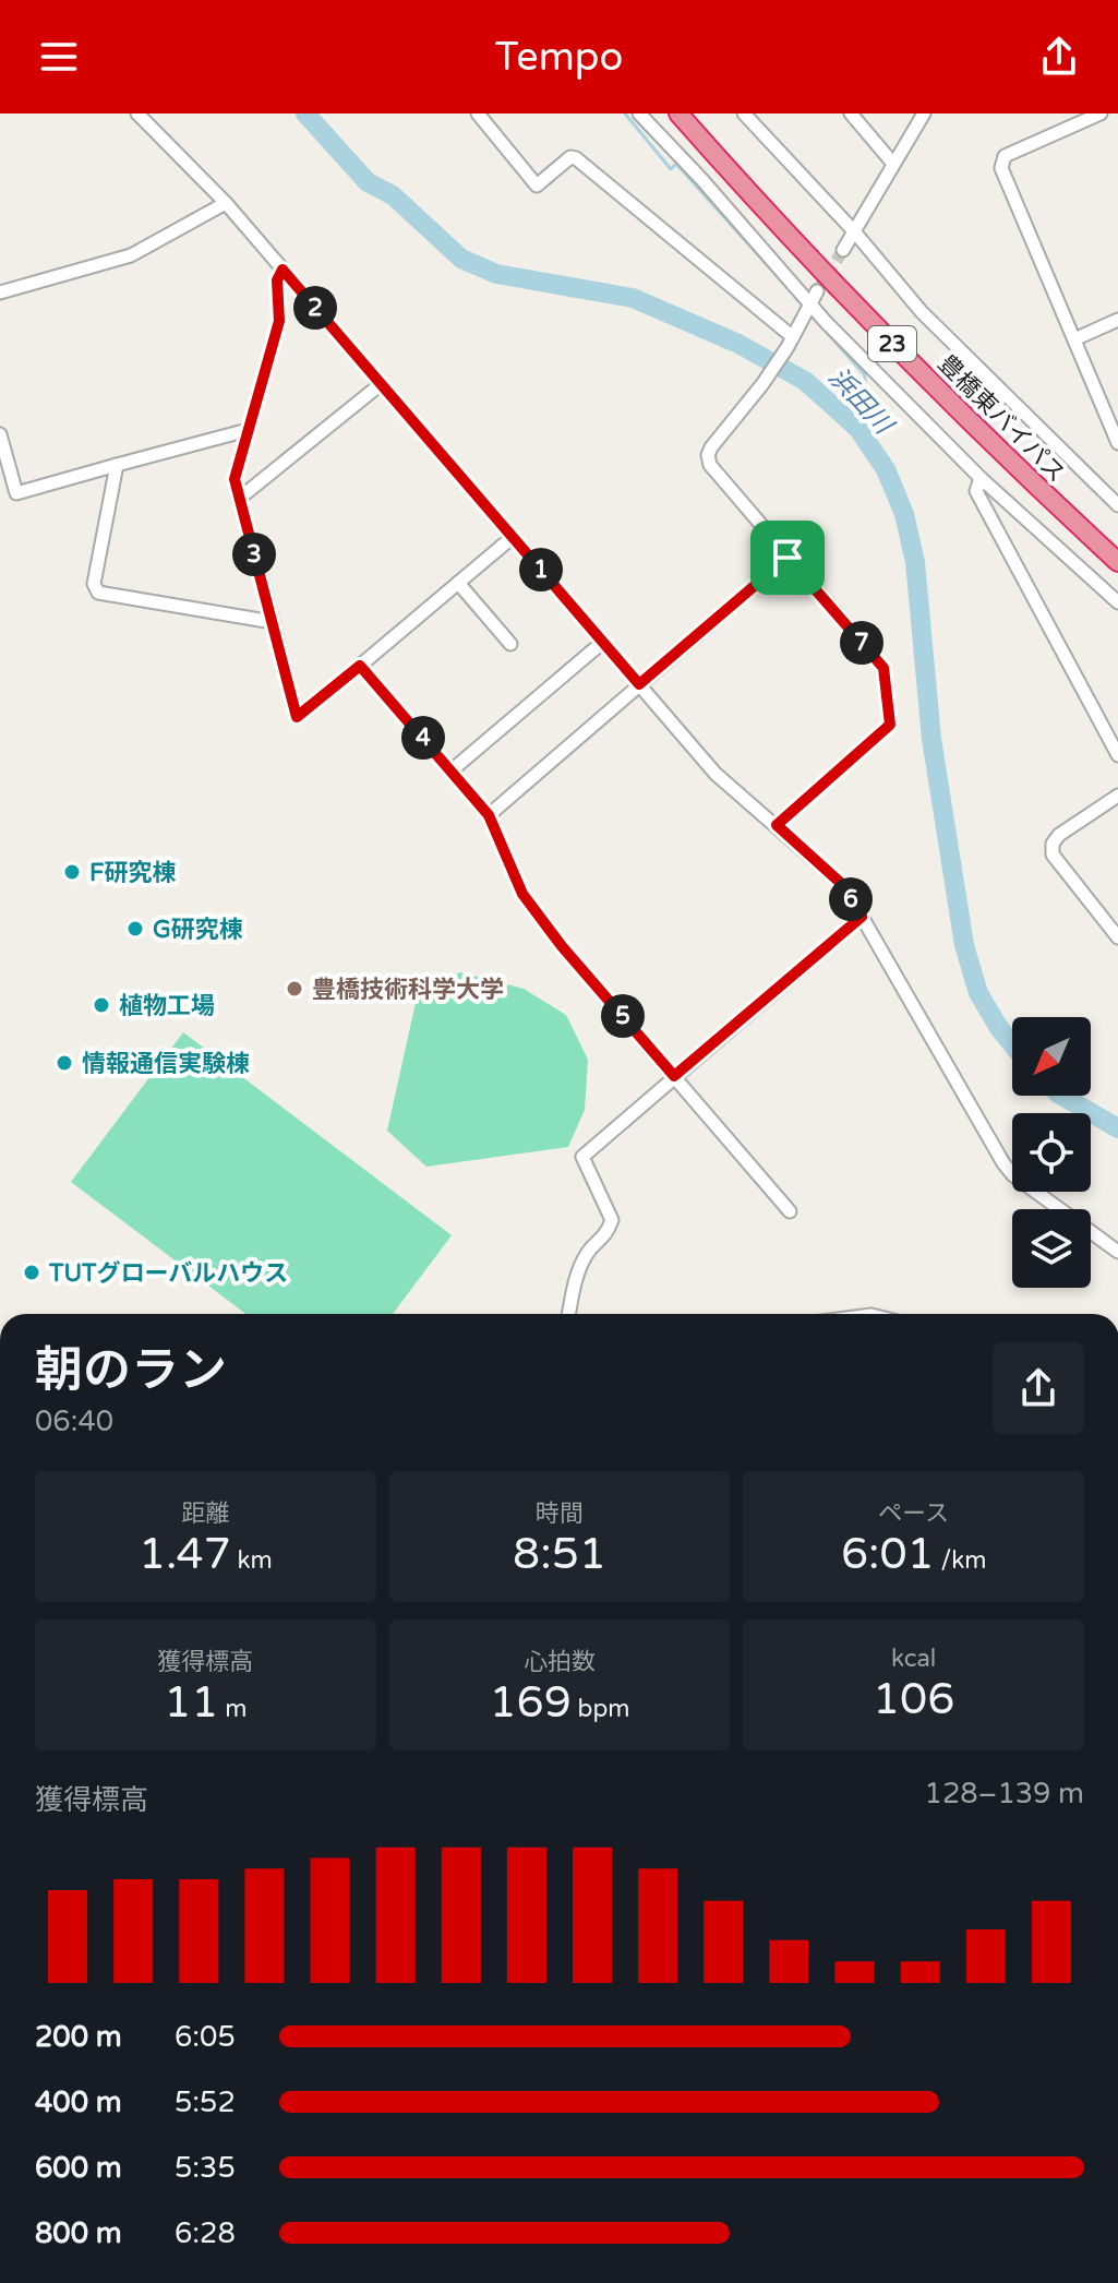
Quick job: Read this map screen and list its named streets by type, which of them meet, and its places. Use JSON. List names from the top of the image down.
{
  "streets": {
    "highway": ["23", "豊橋東バイパス"]
  },
  "water": ["浜田川"],
  "places": [
    "F研究棟",
    "G研究棟",
    "豊橋技術科学大学",
    "植物工場",
    "情報通信実験棟",
    "TUTグローバルハウス"
  ],
  "north": "bottom left",
  "page": {
    "header": "Tempo",
    "pins": [
      "2",
      "3",
      "1",
      "7",
      "4",
      "6",
      "5"
    ],
    "heading": ["朝のラン", "06:40"],
    "stats": [
      ["距離", "1.47 km"],
      ["時間", "8:51"],
      ["ペース", "6:01 /km"],
      ["獲得標高", "11 m"],
      ["心拍数", "169 bpm"],
      ["kcal", "106"]
    ],
    "chart": ["獲得標高", "128–139 m"],
    "list": [
      {
        "name": "200 m",
        "note": "6:05"
      },
      {
        "name": "400 m",
        "note": "5:52"
      },
      {
        "name": "600 m",
        "note": "5:35"
      },
      {
        "name": "800 m",
        "note": "6:28"
      }
    ]
  }
}
